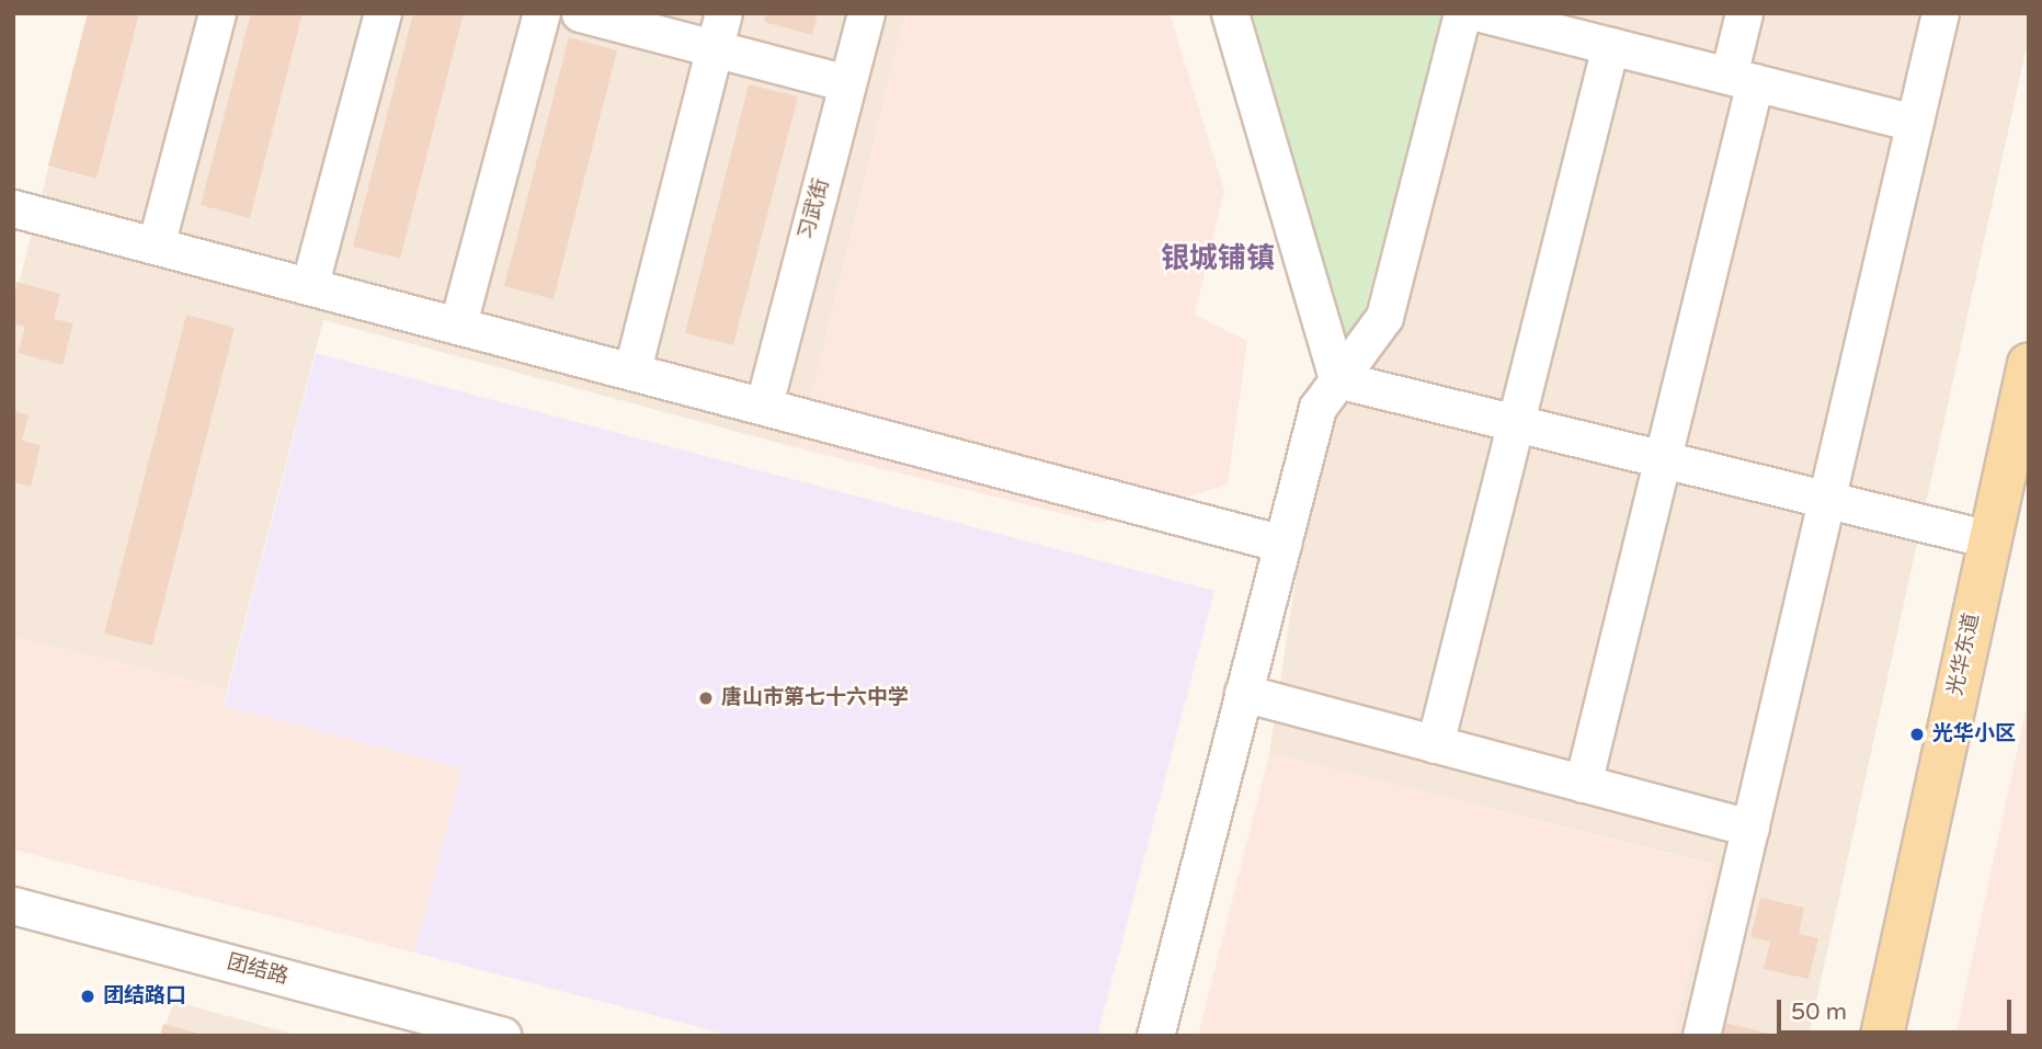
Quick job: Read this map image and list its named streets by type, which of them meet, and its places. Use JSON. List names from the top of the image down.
{
  "streets": {
    "main road": ["光华东道"],
    "street": ["习武街", "团结路"]
  },
  "districts": ["银城铺镇"],
  "places": ["唐山市第七十六中学", "光华小区", "团结路口"],
  "scale_bar": "50 m"
}
